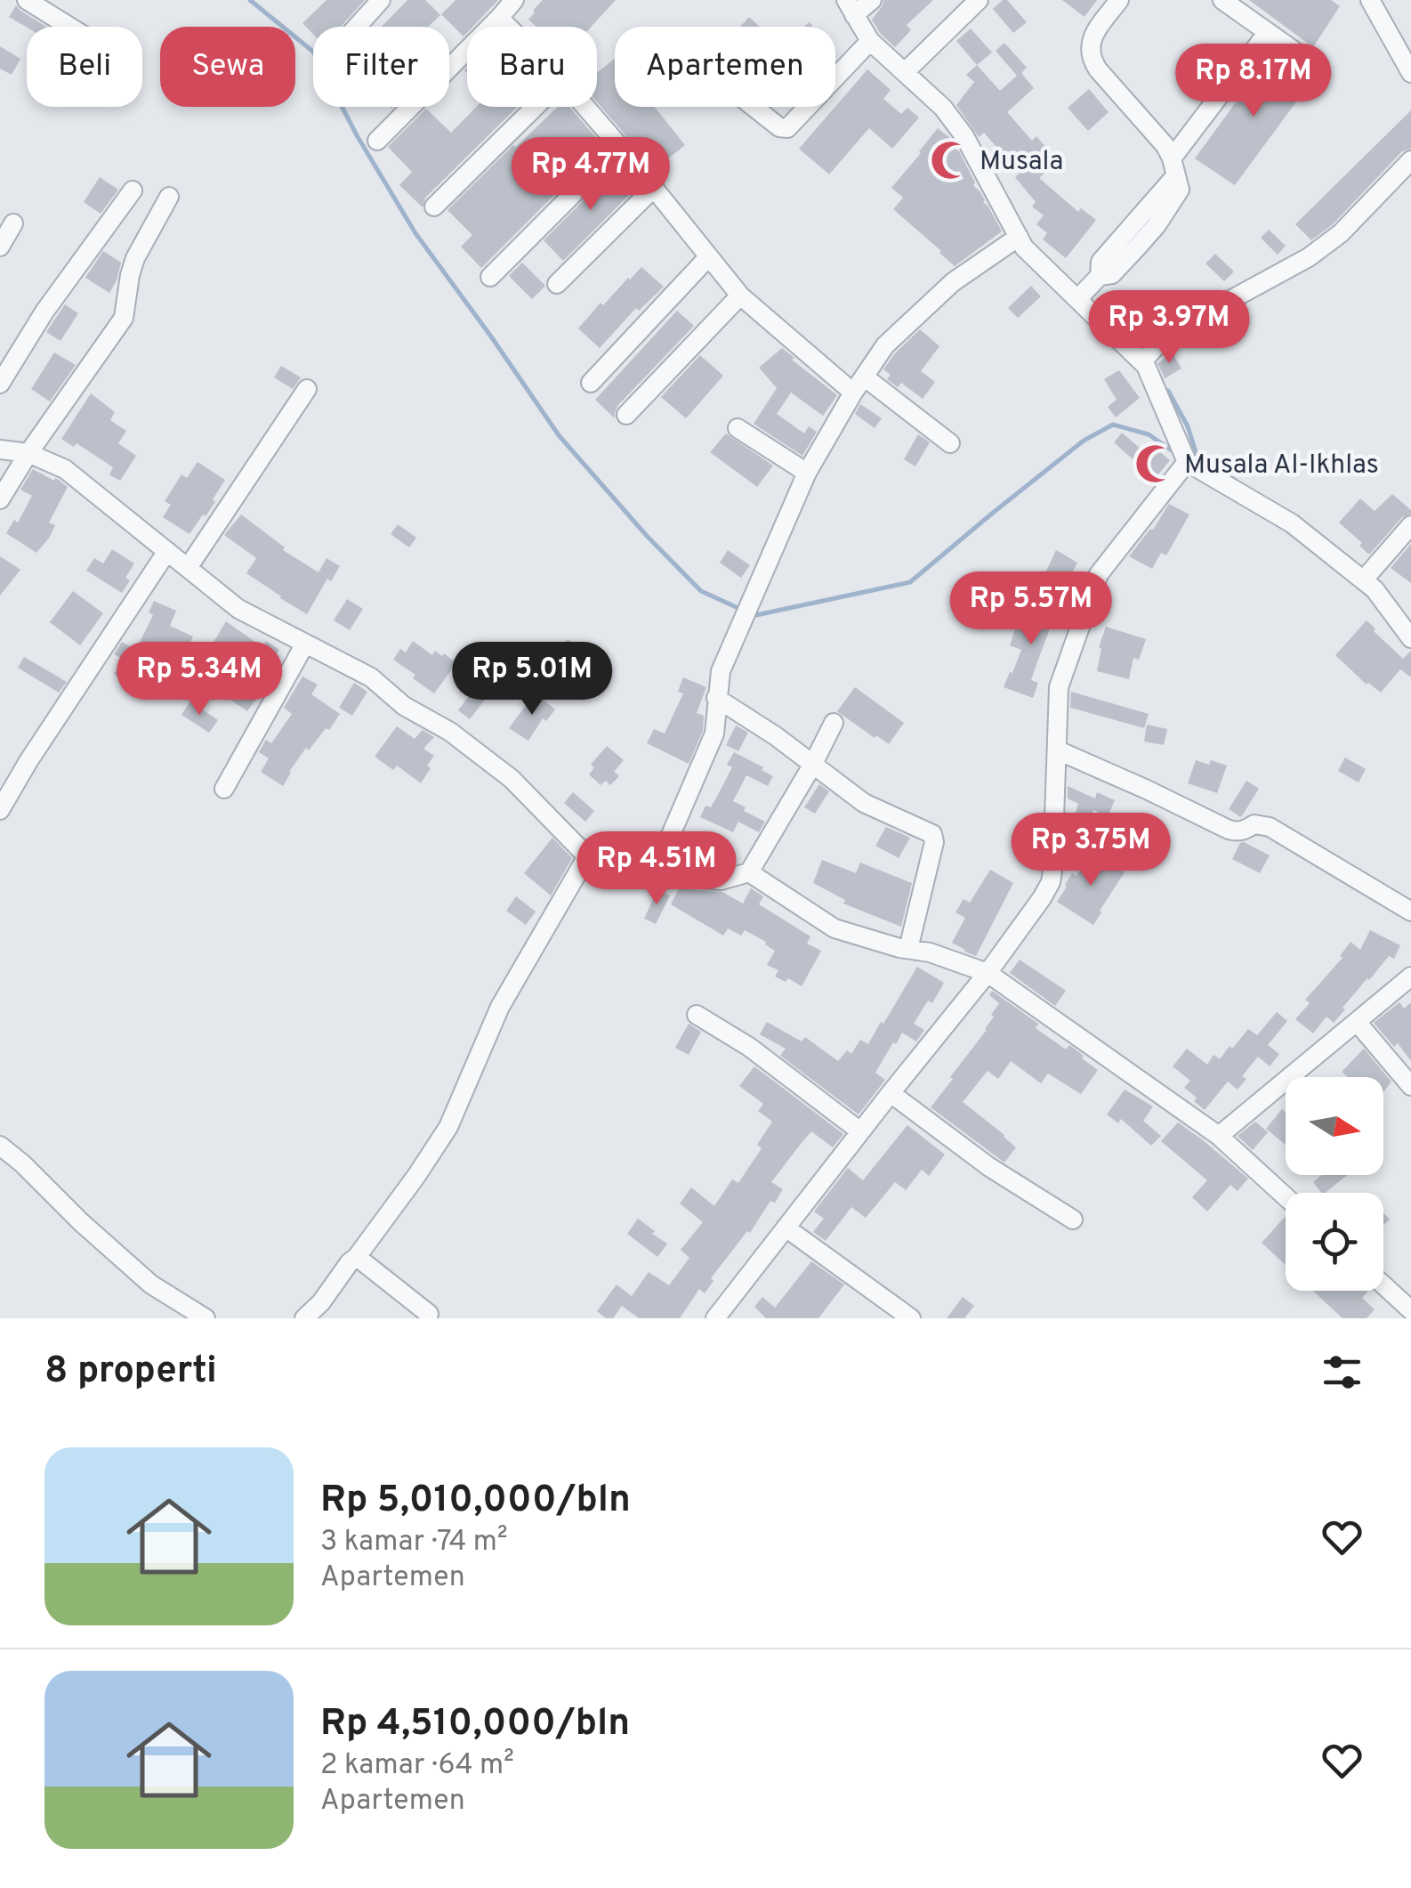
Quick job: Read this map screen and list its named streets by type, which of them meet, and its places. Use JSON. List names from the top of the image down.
{
  "places": {
    "mosque": ["Musala", "Musala Al-Ikhlas"]
  },
  "north": "right",
  "page": {
    "chip": [
      "Beli",
      "Sewa",
      "Filter",
      "Baru",
      "Apartemen"
    ],
    "price": [
      "Rp 8.17M",
      "Rp 4.77M",
      "Rp 3.97M",
      "Rp 5.57M",
      "Rp 5.34M",
      "Rp 5.01M",
      "Rp 3.75M",
      "Rp 4.51M"
    ],
    "heading": "8 properti",
    "list": [
      {
        "name": "Rp 5,010,000/bln",
        "note": "3 kamar · 74 m² · Apartemen"
      },
      {
        "name": "Rp 4,510,000/bln",
        "note": "2 kamar · 64 m² · Apartemen"
      }
    ]
  }
}
